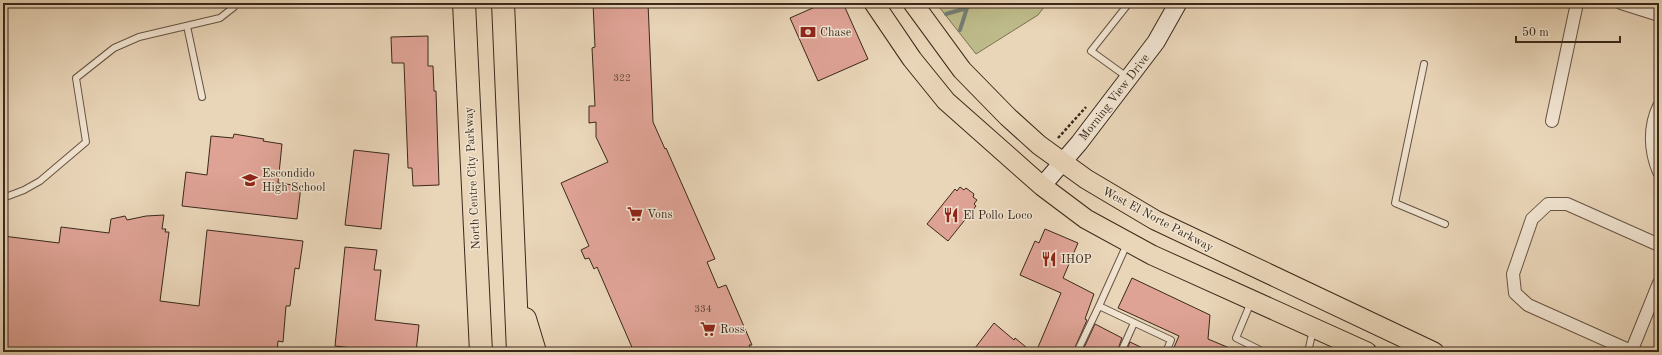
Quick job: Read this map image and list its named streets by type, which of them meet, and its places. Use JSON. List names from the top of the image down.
{
  "streets": {
    "highway": ["North Centre City Parkway"],
    "main road": ["West El Norte Parkway"],
    "street": ["Morning View Drive"]
  },
  "crossings": [
    ["Morning View Drive", "West El Norte Parkway"]
  ],
  "places": {
    "bank": ["Chase"],
    "school or university": ["Escondido High School"],
    "supermarket": ["Vons", "Ross"],
    "restaurant": ["El Pollo Loco", "IHOP"]
  },
  "house_numbers": ["322", "334"],
  "scale_bar": "50 m"
}
